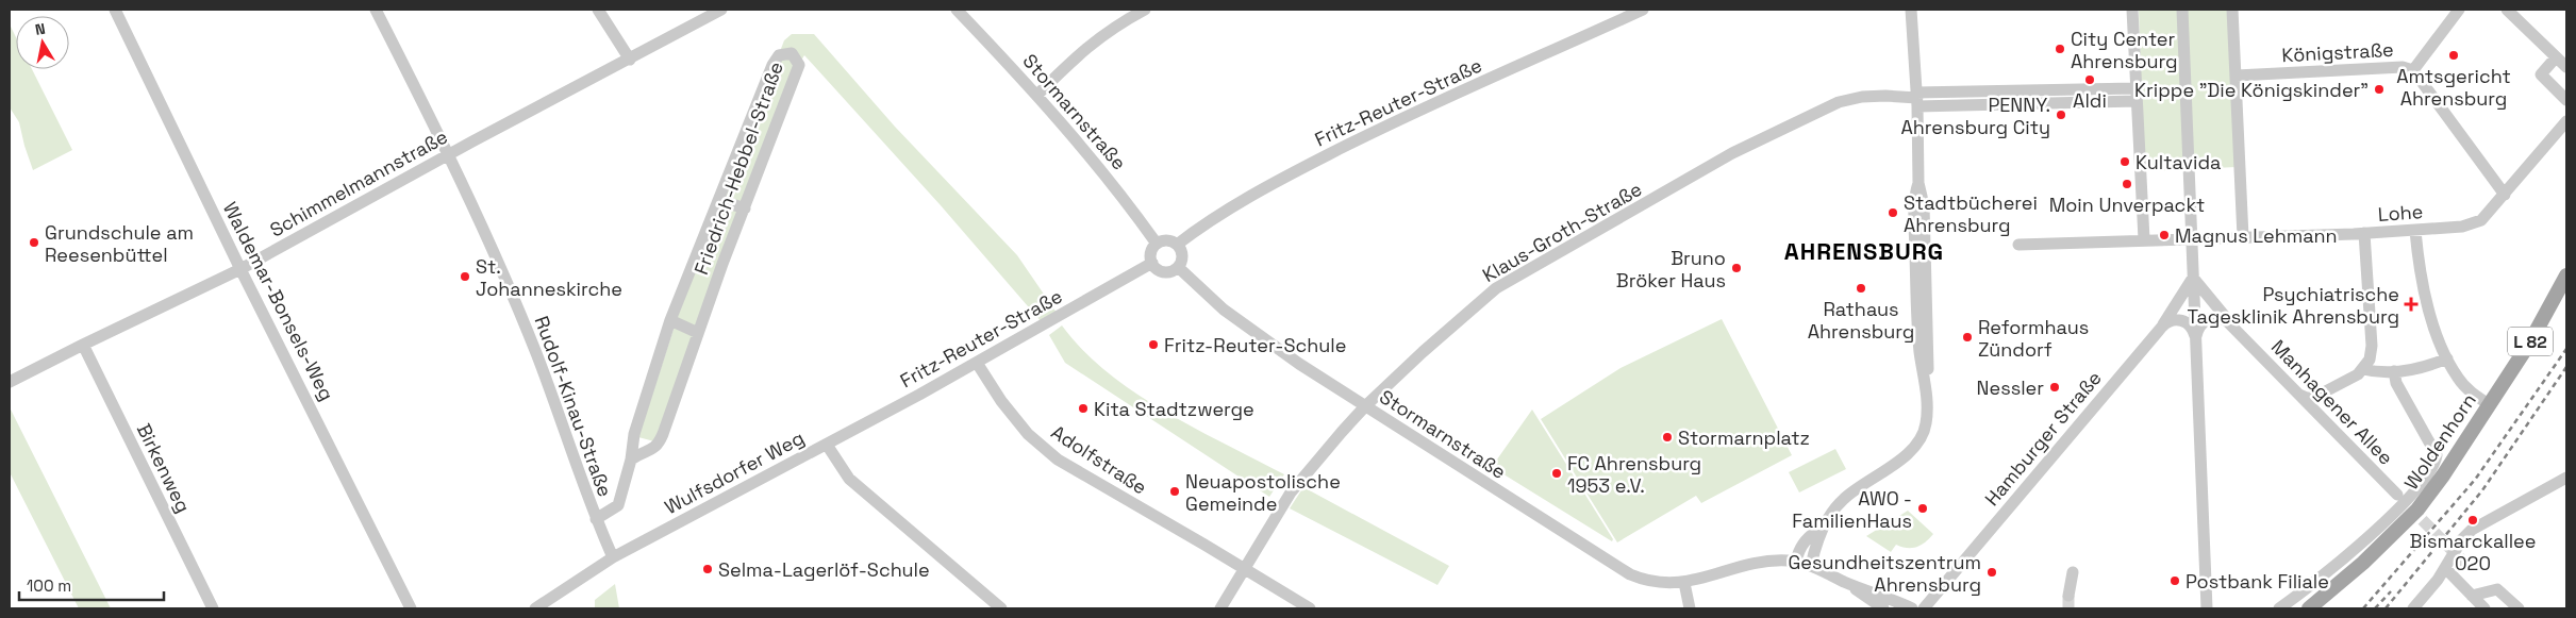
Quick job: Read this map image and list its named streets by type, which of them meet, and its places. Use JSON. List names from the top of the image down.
{
  "streets": {
    "main road": ["L 82", "Woldenhorn"],
    "street": [
      "Königstraße",
      "Fritz-Reuter-Straße",
      "Stormarnstraße",
      "Friedrich-Hebbel-Straße",
      "Schimmelmannstraße",
      "Lohe",
      "Klaus-Groth-Straße",
      "Waldemar-Bonsels-Weg",
      "Manhagener Allee",
      "Rudolf-Kinau-Straße",
      "Hamburger Straße",
      "Adolfstraße",
      "Birkenweg",
      "Wulfsdorfer Weg"
    ]
  },
  "crossings": [
    ["Königstraße", "Lohe"],
    ["Fritz-Reuter-Straße", "Stormarnstraße"],
    ["Fritz-Reuter-Straße", "Adolfstraße"],
    ["Fritz-Reuter-Straße", "Wulfsdorfer Weg"],
    ["Stormarnstraße", "Klaus-Groth-Straße"],
    ["Friedrich-Hebbel-Straße", "Rudolf-Kinau-Straße"],
    ["Schimmelmannstraße", "Waldemar-Bonsels-Weg"],
    ["Schimmelmannstraße", "Rudolf-Kinau-Straße"],
    ["Schimmelmannstraße", "Birkenweg"],
    ["Klaus-Groth-Straße", "Adolfstraße"],
    ["Manhagener Allee", "Hamburger Straße"],
    ["Rudolf-Kinau-Straße", "Wulfsdorfer Weg"]
  ],
  "districts": ["AHRENSBURG"],
  "places": {
    "other": [
      "City Center Ahrensburg",
      "Amtsgericht Ahrensburg",
      "Aldi",
      "Krippe \"Die Königskinder\"",
      "PENNY. Ahrensburg City",
      "Kultavida",
      "Moin Unverpackt",
      "Stadtbücherei Ahrensburg",
      "Magnus Lehmann",
      "Grundschule am Reesenbüttel",
      "Bruno Bröker Haus",
      "St. Johanneskirche",
      "Rathaus Ahrensburg",
      "Reformhaus Zündorf",
      "Fritz-Reuter-Schule",
      "Nessler",
      "Kita Stadtzwerge",
      "Stormarnplatz",
      "FC Ahrensburg 1953 e.V.",
      "Neuapostolische Gemeinde",
      "AWO - FamilienHaus",
      "Bismarckallee 020",
      "Selma-Lagerlöf-Schule",
      "Gesundheitszentrum Ahrensburg",
      "Postbank Filiale"
    ],
    "health": ["Psychiatrische Tagesklinik Ahrensburg"]
  },
  "scale_bar": "100 m",
  "north": "top"
}
